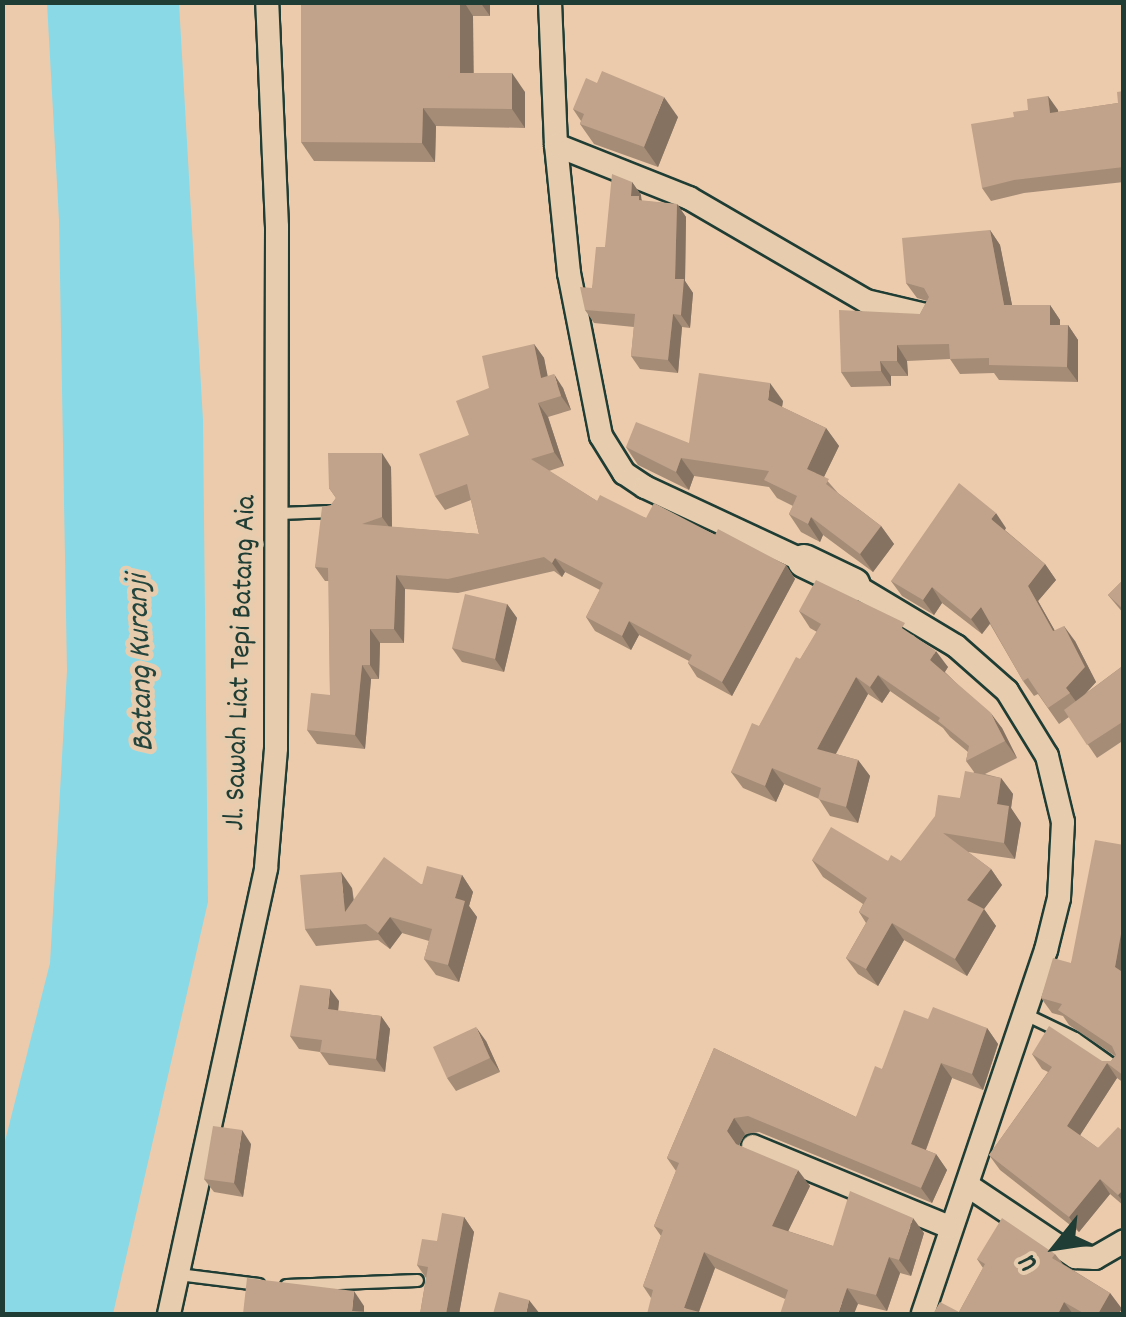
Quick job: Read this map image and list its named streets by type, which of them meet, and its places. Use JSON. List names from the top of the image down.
{
  "streets": {
    "street": ["Jl. Sawah Liat Tepi Batang Aia"]
  },
  "water": ["Batang Kuranji"],
  "north": "bottom left"
}
